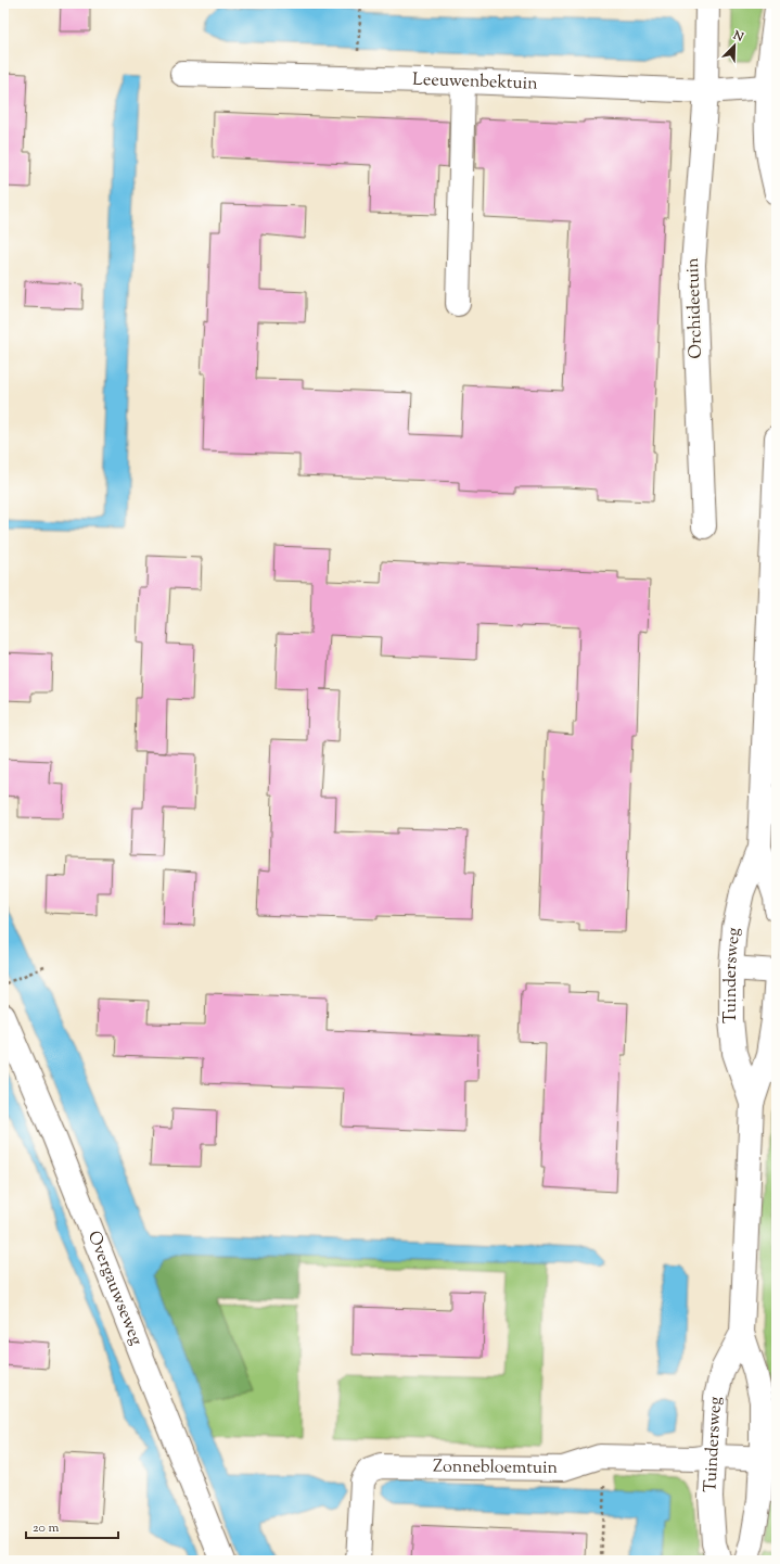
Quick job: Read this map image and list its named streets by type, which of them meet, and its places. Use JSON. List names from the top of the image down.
{
  "streets": {
    "street": [
      "Leeuwenbektuin",
      "Orchideetuin",
      "Tuindersweg",
      "Overgauwseweg",
      "Zonnebloemtuin"
    ]
  },
  "crossings": [
    ["Leeuwenbektuin", "Orchideetuin"],
    ["Tuindersweg", "Zonnebloemtuin"]
  ],
  "scale_bar": "20 m",
  "north": "top right"
}
